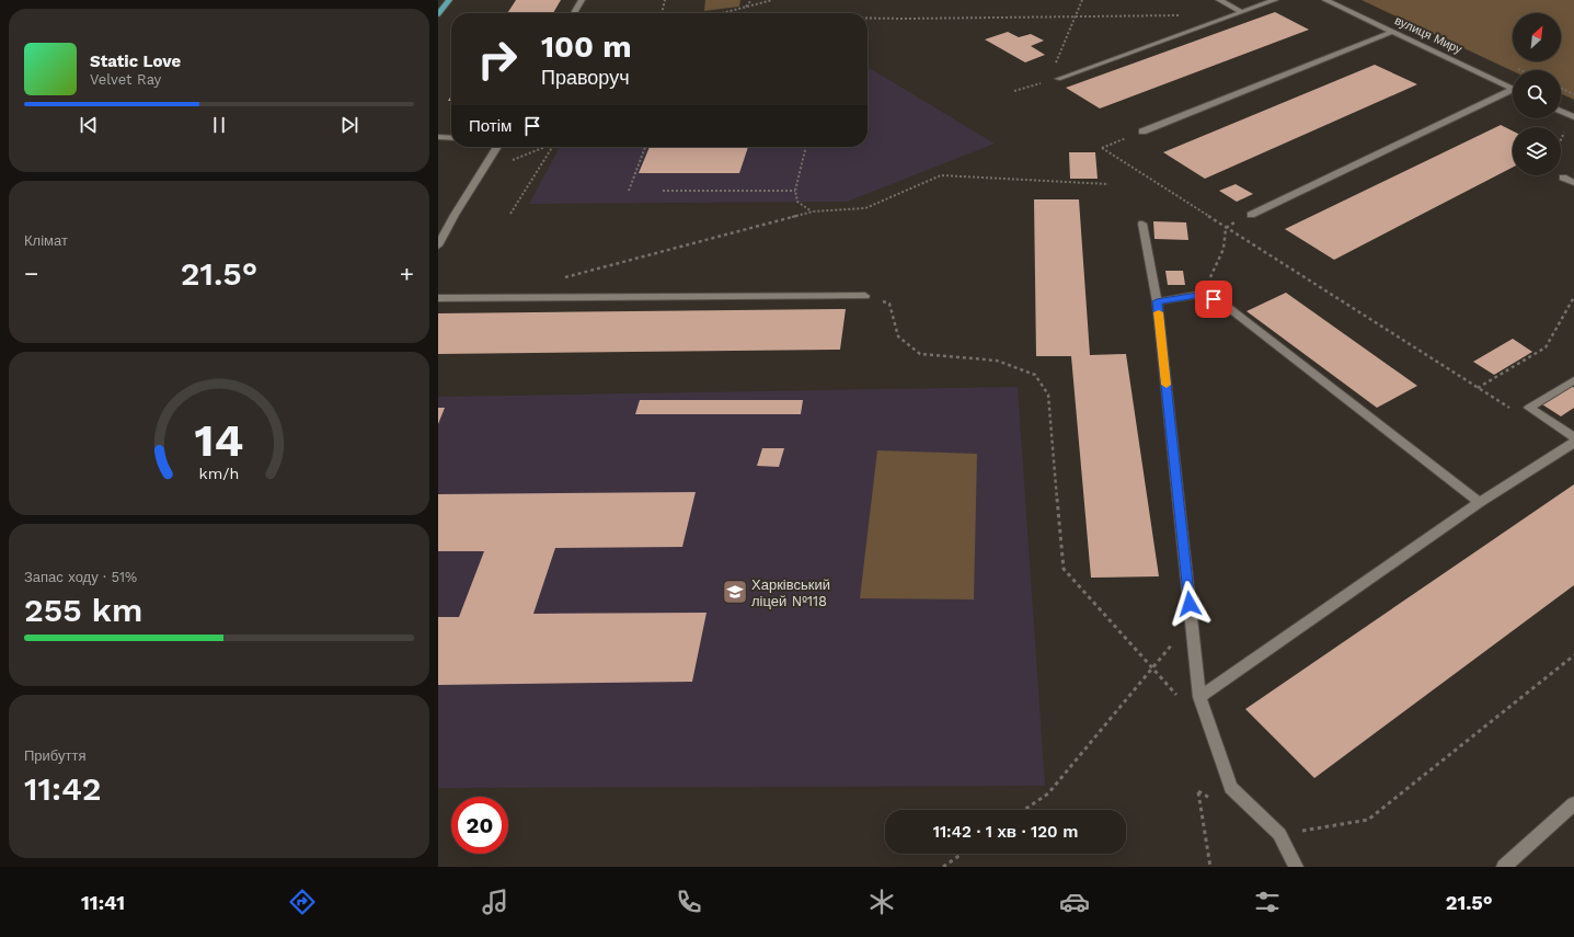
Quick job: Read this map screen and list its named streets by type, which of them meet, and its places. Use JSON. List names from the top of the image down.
{
  "streets": {
    "street": ["вулиця Миру"]
  },
  "places": {
    "school or university": ["Харківський ліцей №118"]
  },
  "north": "top right",
  "page": {
    "turn": ["100 m", "Праворуч"],
    "song": ["Static Love", "Velvet Ray"],
    "then": "Потім",
    "tile": [
      "Клімат",
      ["Запас ходу · 51%", "255 km"],
      ["Прибуття", "11:42"]
    ],
    "heat": ["−", "21.5°", "+"],
    "limit": "20",
    "trip": "11:42 · 1 хв · 120 m",
    "tabs": ["11:41", "21.5°"],
    "gauge": ["14", "km/h"]
  }
}
